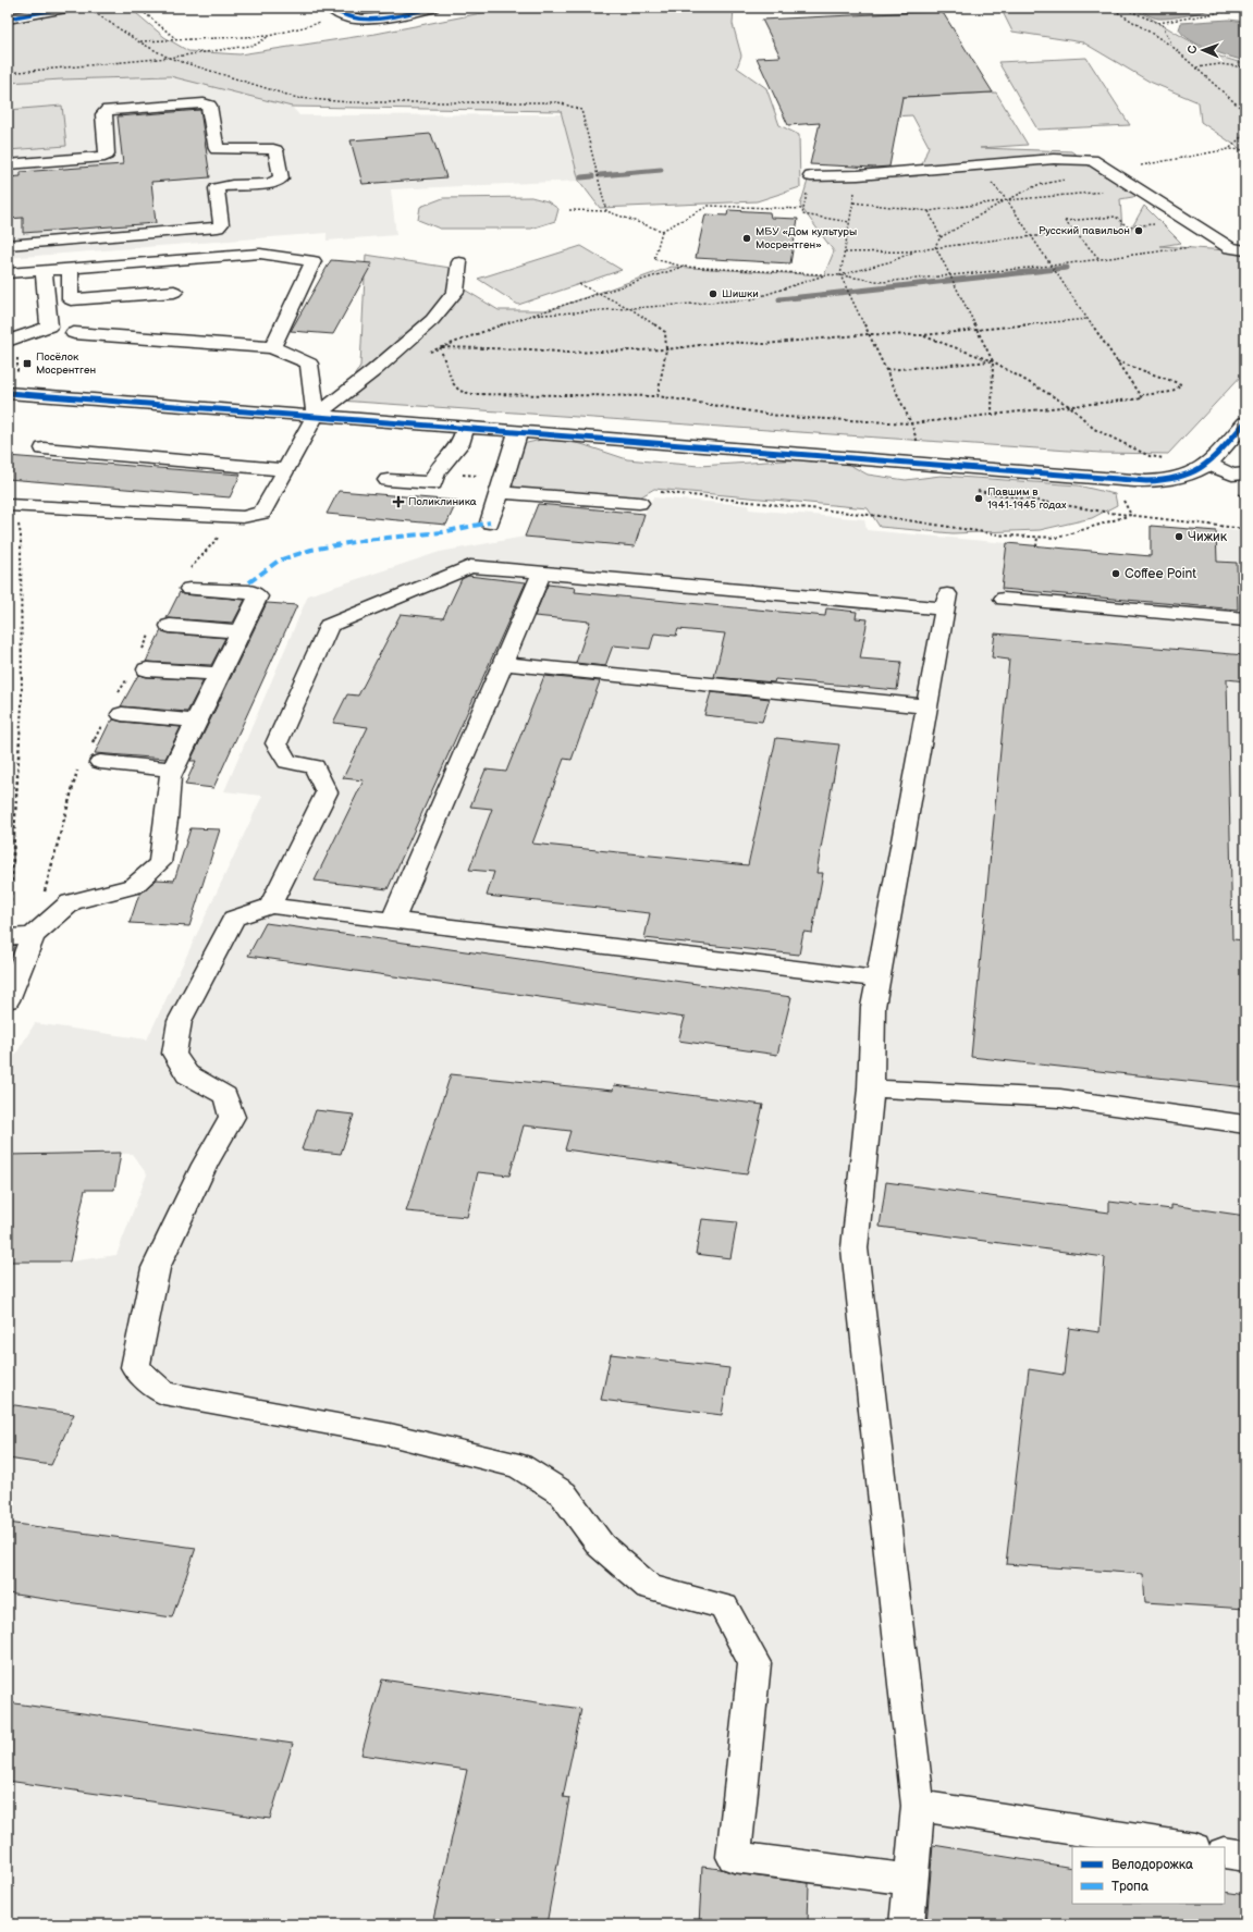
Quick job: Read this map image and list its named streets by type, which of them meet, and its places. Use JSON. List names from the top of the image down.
{
  "places": {
    "other": [
      "Русский павильон",
      "МБУ «Дом культуры Мосрентген»",
      "Шишки",
      "Павшим в 1941-1945 годах",
      "Чижик",
      "Coffee Point"
    ],
    "transit": ["Посёлок Мосрентген"],
    "health": ["Поликлиника"]
  },
  "legend": ["Велодорожка", "Тропа"],
  "north": "left"
}
